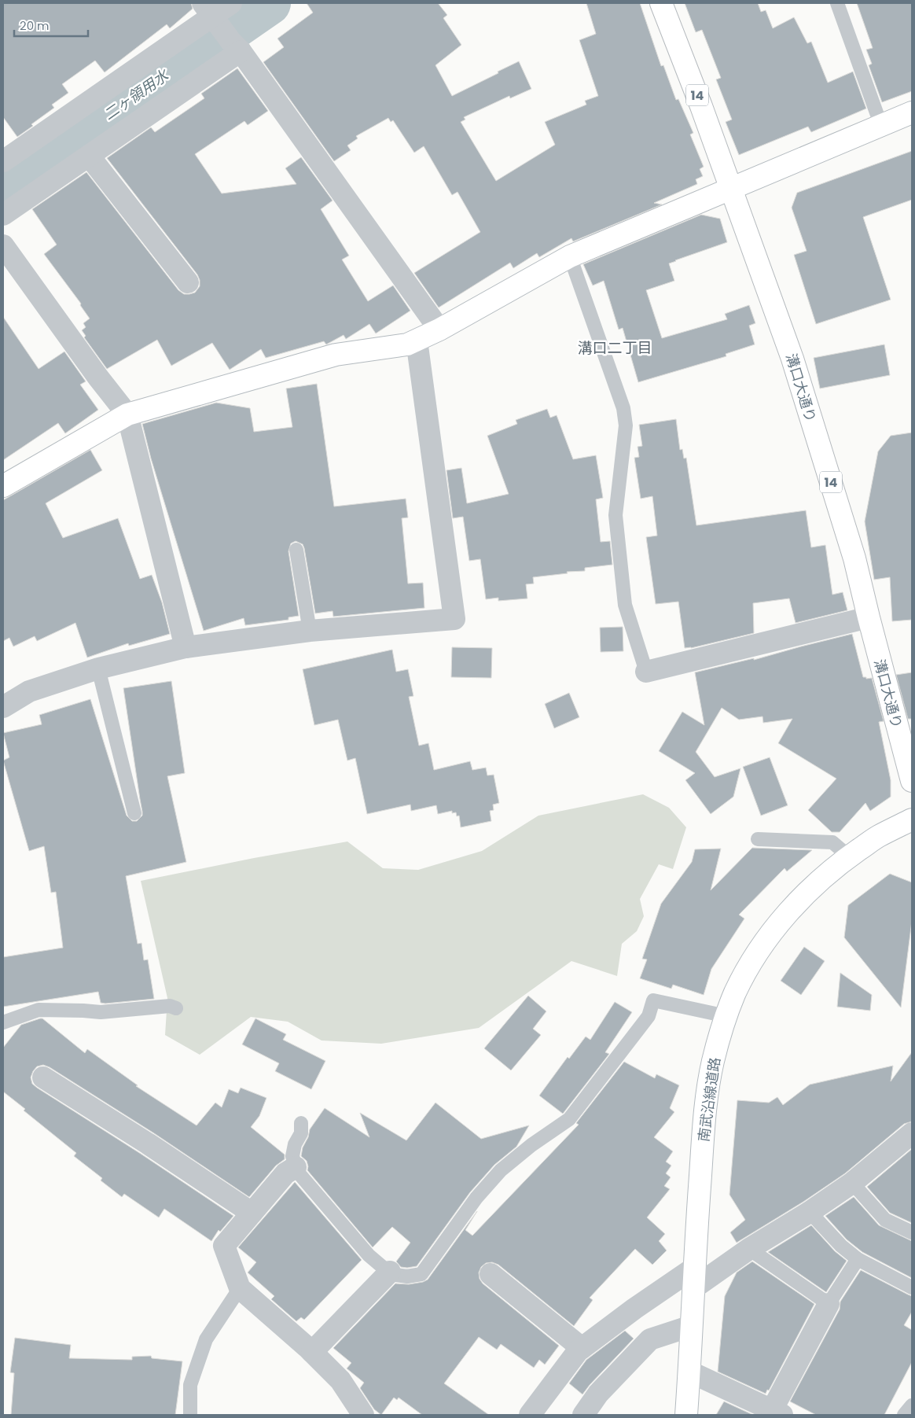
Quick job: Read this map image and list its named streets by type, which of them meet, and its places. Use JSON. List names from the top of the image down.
{
  "streets": {
    "street": ["14", "溝口大通り", "南武沿線道路"]
  },
  "districts": ["溝口二丁目"],
  "water": ["二ヶ領用水"],
  "scale_bar": "20 m"
}
